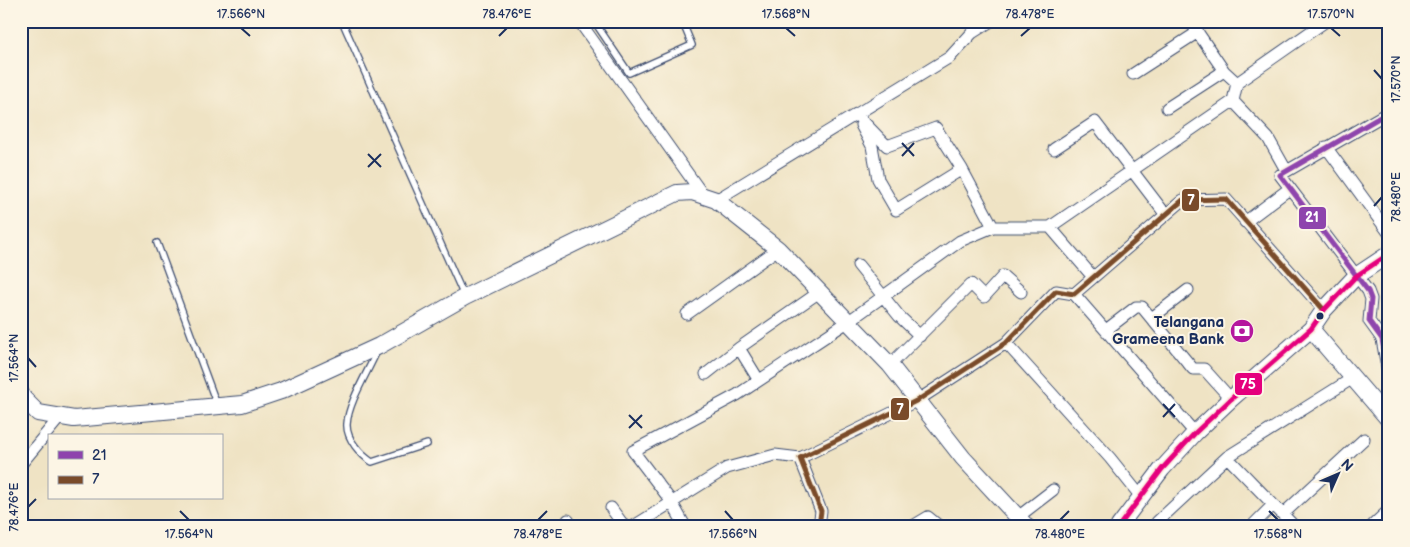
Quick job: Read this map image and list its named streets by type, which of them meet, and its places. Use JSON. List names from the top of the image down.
{
  "places": {
    "bank": ["Telangana Grameena Bank"]
  },
  "lines": ["transit line 21", "transit line 7", "transit line 75"],
  "legend": ["21", "7"],
  "north": "top right",
  "coordinates": [
    "17.566°N",
    "78.476°E",
    "17.568°N",
    "78.478°E",
    "17.570°N",
    "78.480°E",
    "17.564°N"
  ]
}
